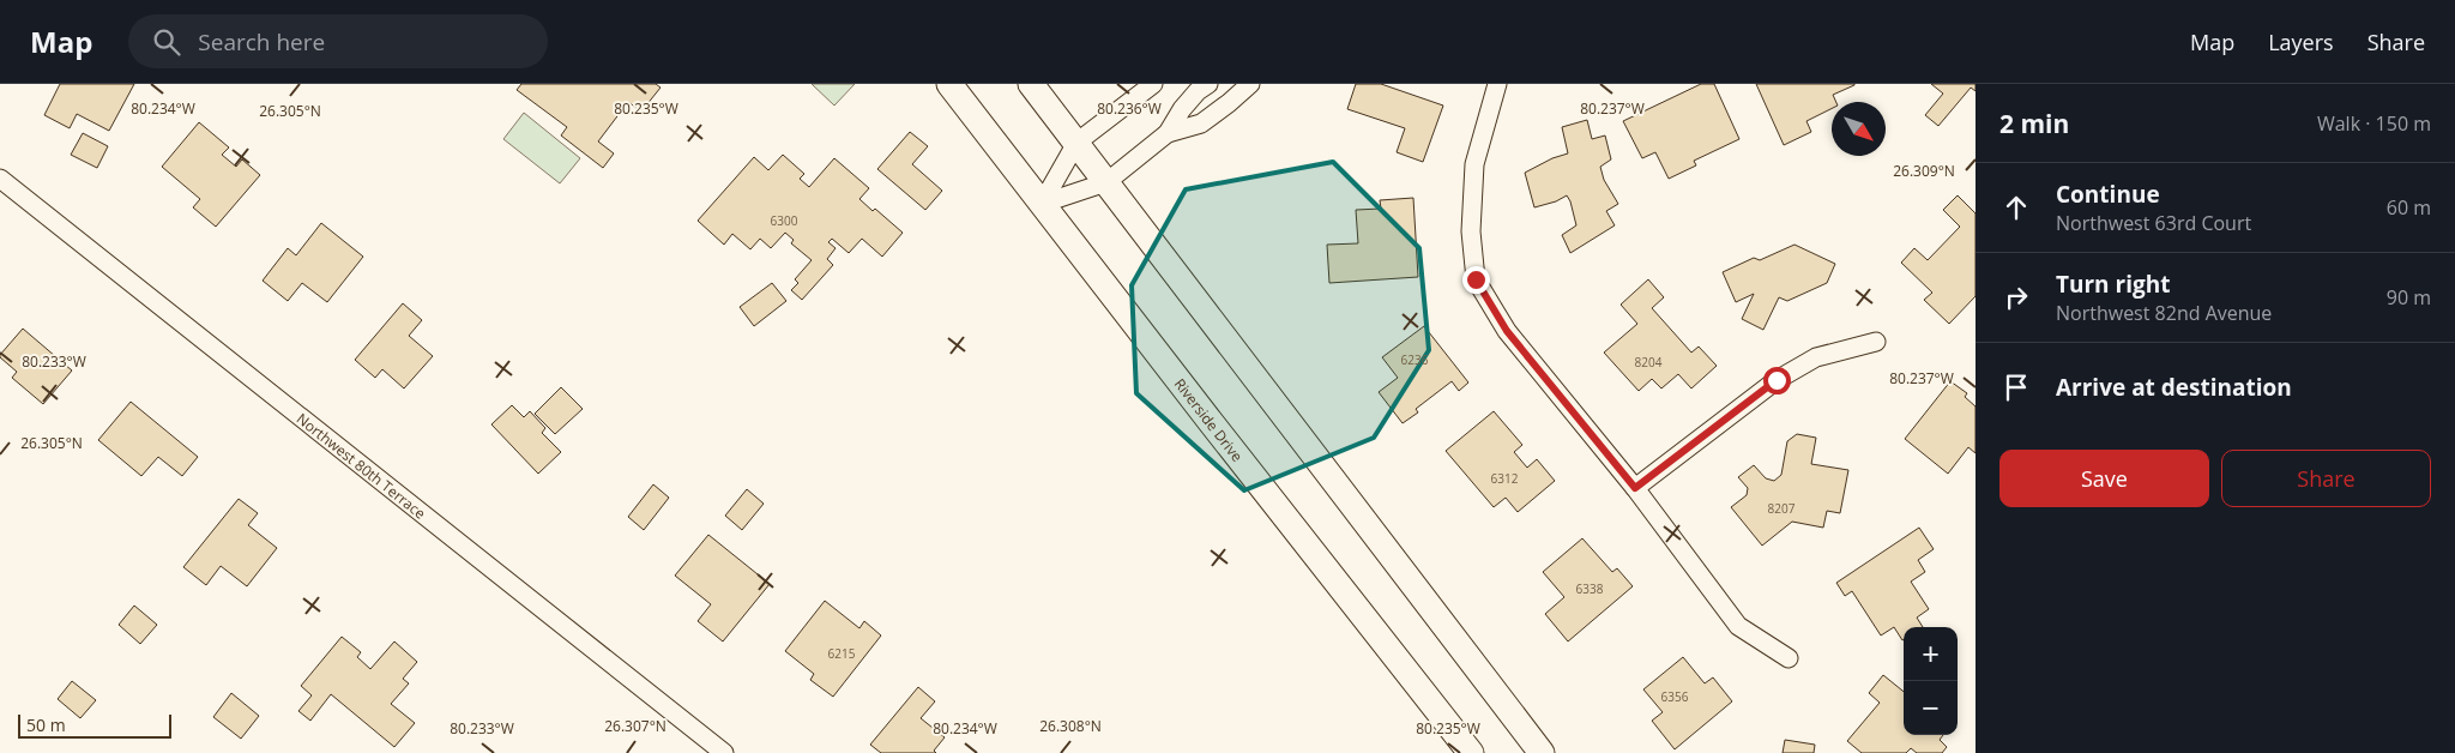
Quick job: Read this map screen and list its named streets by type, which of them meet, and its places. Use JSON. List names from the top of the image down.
{
  "streets": {
    "street": ["Riverside Drive", "Northwest 80th Terrace"]
  },
  "house_numbers": [
    "6300",
    "6236",
    "8204",
    "6312",
    "8207",
    "6338",
    "6215",
    "6356"
  ],
  "scale_bar": "50 m",
  "north": "bottom right",
  "page": {
    "header": "Map",
    "search": "Search here",
    "nav": ["Map", "Layers", "Share"],
    "heading": ["2 min", "Walk · 150 m"],
    "list": [
      ["Continue", "Northwest 63rd Court", "60 m"],
      ["Turn right", "Northwest 82nd Avenue", "90 m"],
      "Arrive at destination"
    ],
    "buttons": ["Save", "Share"],
    "map_buttons": ["+", "−"],
    "scale": "50 m"
  },
  "coordinates": [
    "80.237°W",
    "80.234°W",
    "80.235°W",
    "80.236°W",
    "26.305°N",
    "26.309°N",
    "80.233°W",
    "26.307°N",
    "26.308°N"
  ]
}
